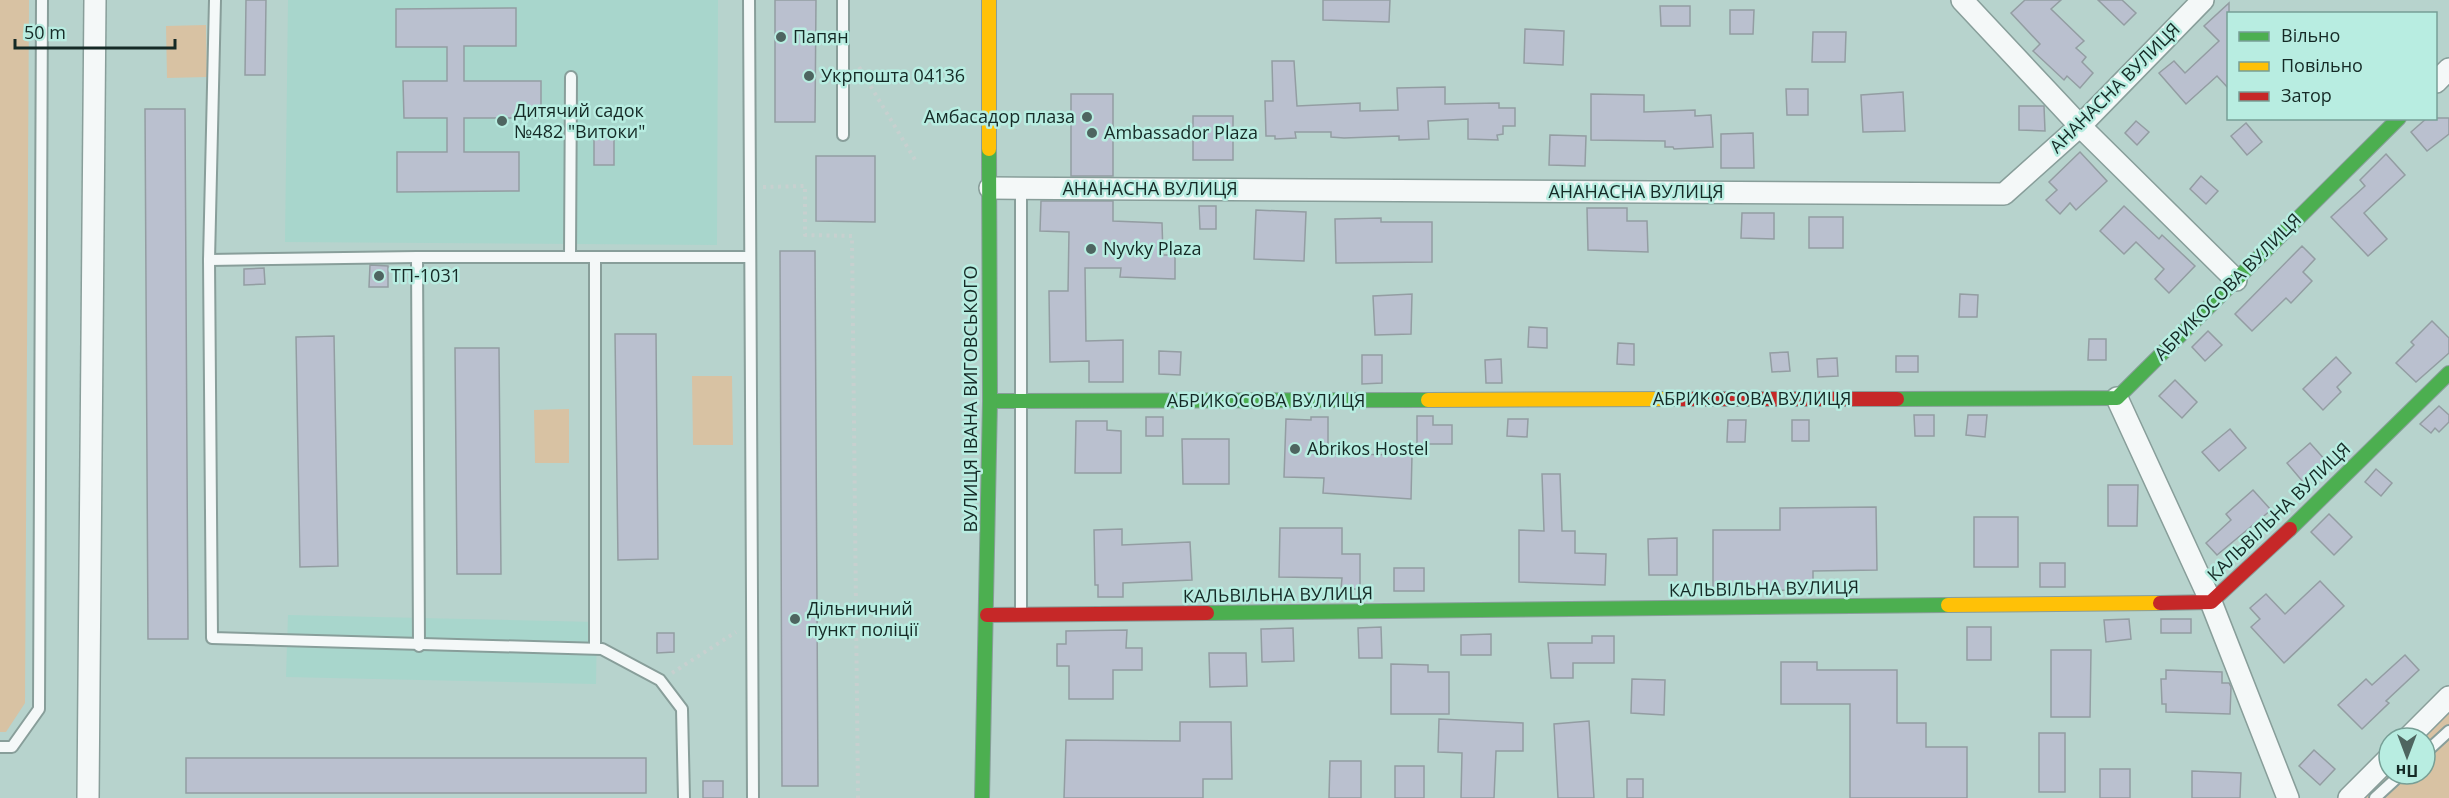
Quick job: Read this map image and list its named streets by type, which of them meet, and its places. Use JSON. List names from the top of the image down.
{
  "streets": {
    "street": [
      "АНАНАСНА ВУЛИЦЯ",
      "АБРИКОСОВА ВУЛИЦЯ",
      "ВУЛИЦЯ ІВАНА ВИГОВСЬКОГО",
      "КАЛЬВІЛЬНА ВУЛИЦЯ"
    ]
  },
  "crossings": [
    ["АНАНАСНА ВУЛИЦЯ", "ВУЛИЦЯ ІВАНА ВИГОВСЬКОГО"],
    ["АБРИКОСОВА ВУЛИЦЯ", "ВУЛИЦЯ ІВАНА ВИГОВСЬКОГО"],
    ["ВУЛИЦЯ ІВАНА ВИГОВСЬКОГО", "КАЛЬВІЛЬНА ВУЛИЦЯ"]
  ],
  "places": [
    "Папян",
    "Укрпошта 04136",
    "Амбасадор плаза",
    "Дитячий садок №482 \"Витоки\"",
    "Ambassador Plaza",
    "Nyvky Plaza",
    "ТП-1031",
    "Abrikos Hostel",
    "Дільничний пункт поліції"
  ],
  "legend": ["Вільно", "Повільно", "Затор"],
  "scale_bar": "50 m",
  "north": "bottom"
}
